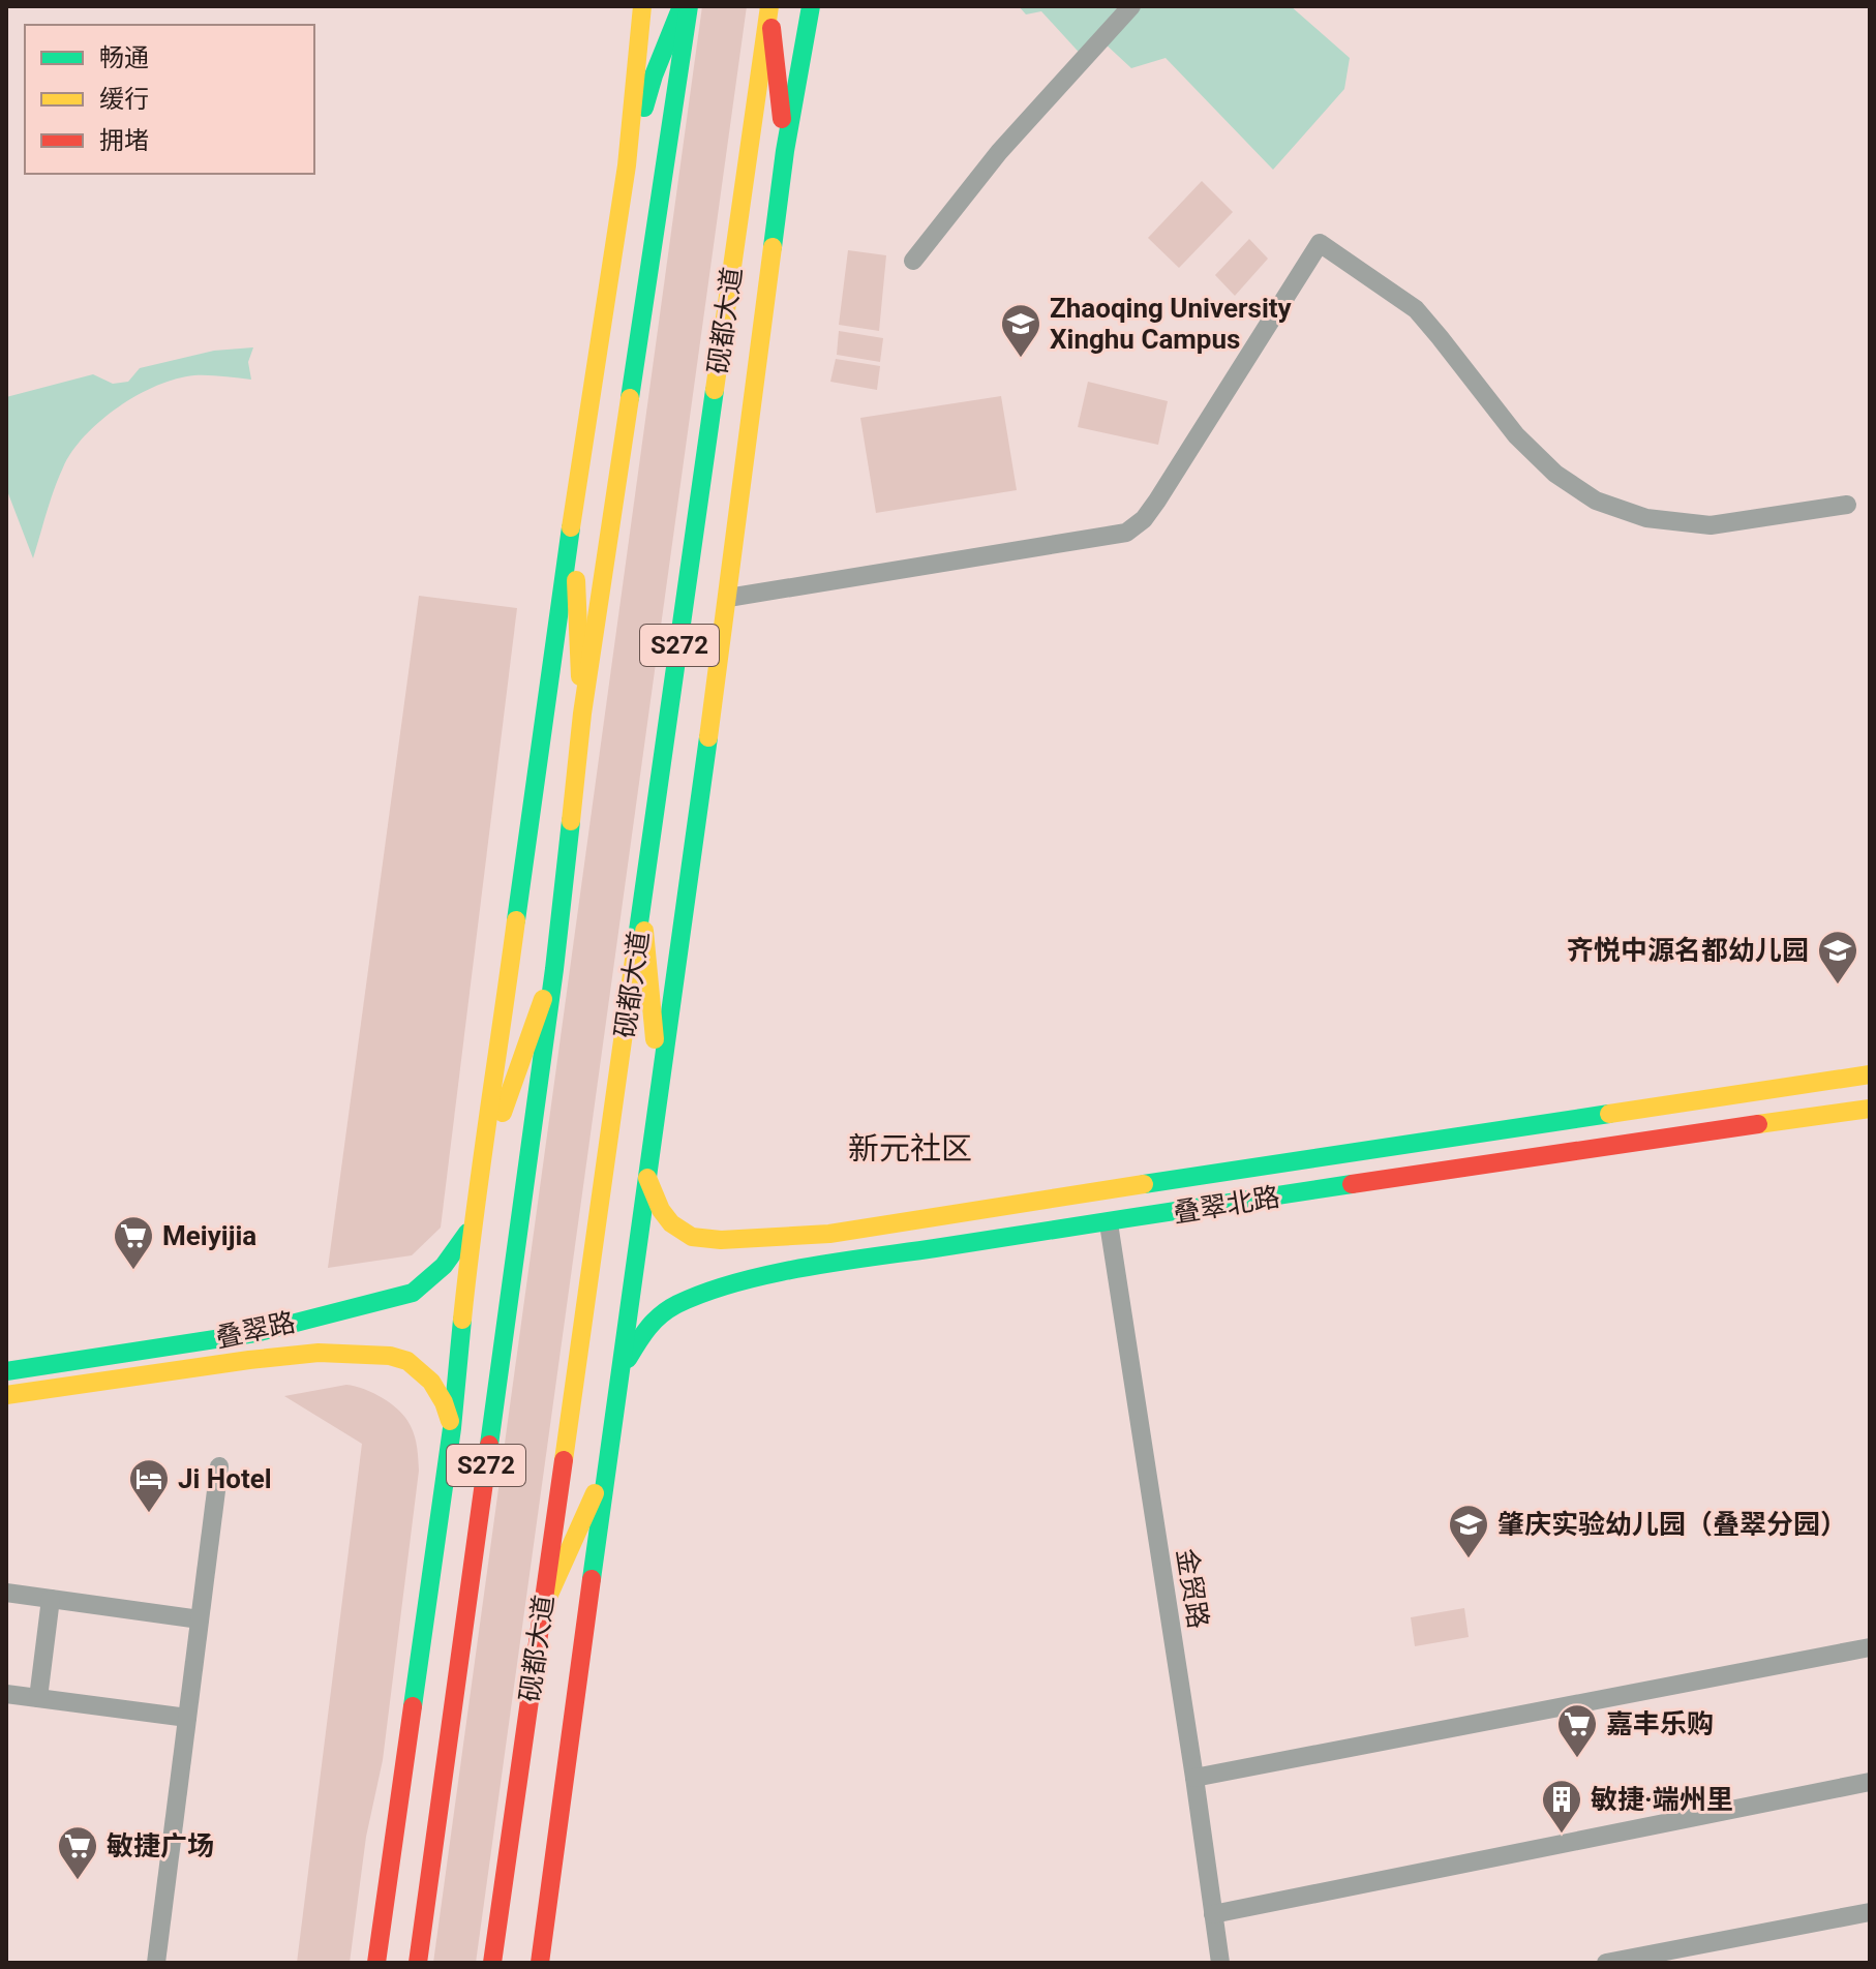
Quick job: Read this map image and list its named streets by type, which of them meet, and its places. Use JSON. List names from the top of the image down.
{
  "streets": {
    "main road": [
      "砚都大道",
      "S272",
      "叠翠北路",
      "叠翠路"
    ],
    "street": ["金贸路"]
  },
  "crossings": [
    ["砚都大道", "叠翠北路"],
    ["叠翠北路", "金贸路"]
  ],
  "districts": ["新元社区"],
  "places": {
    "school or university": ["Zhaoqing University Xinghu Campus", "齐悦中源名都幼儿园", "肇庆实验幼儿园（叠翠分园）"],
    "supermarket": ["Meiyijia", "嘉丰乐购", "敏捷广场"],
    "hotel": ["Ji Hotel"],
    "building": ["敏捷·端州里"]
  },
  "legend": ["畅通", "缓行", "拥堵"]
}
